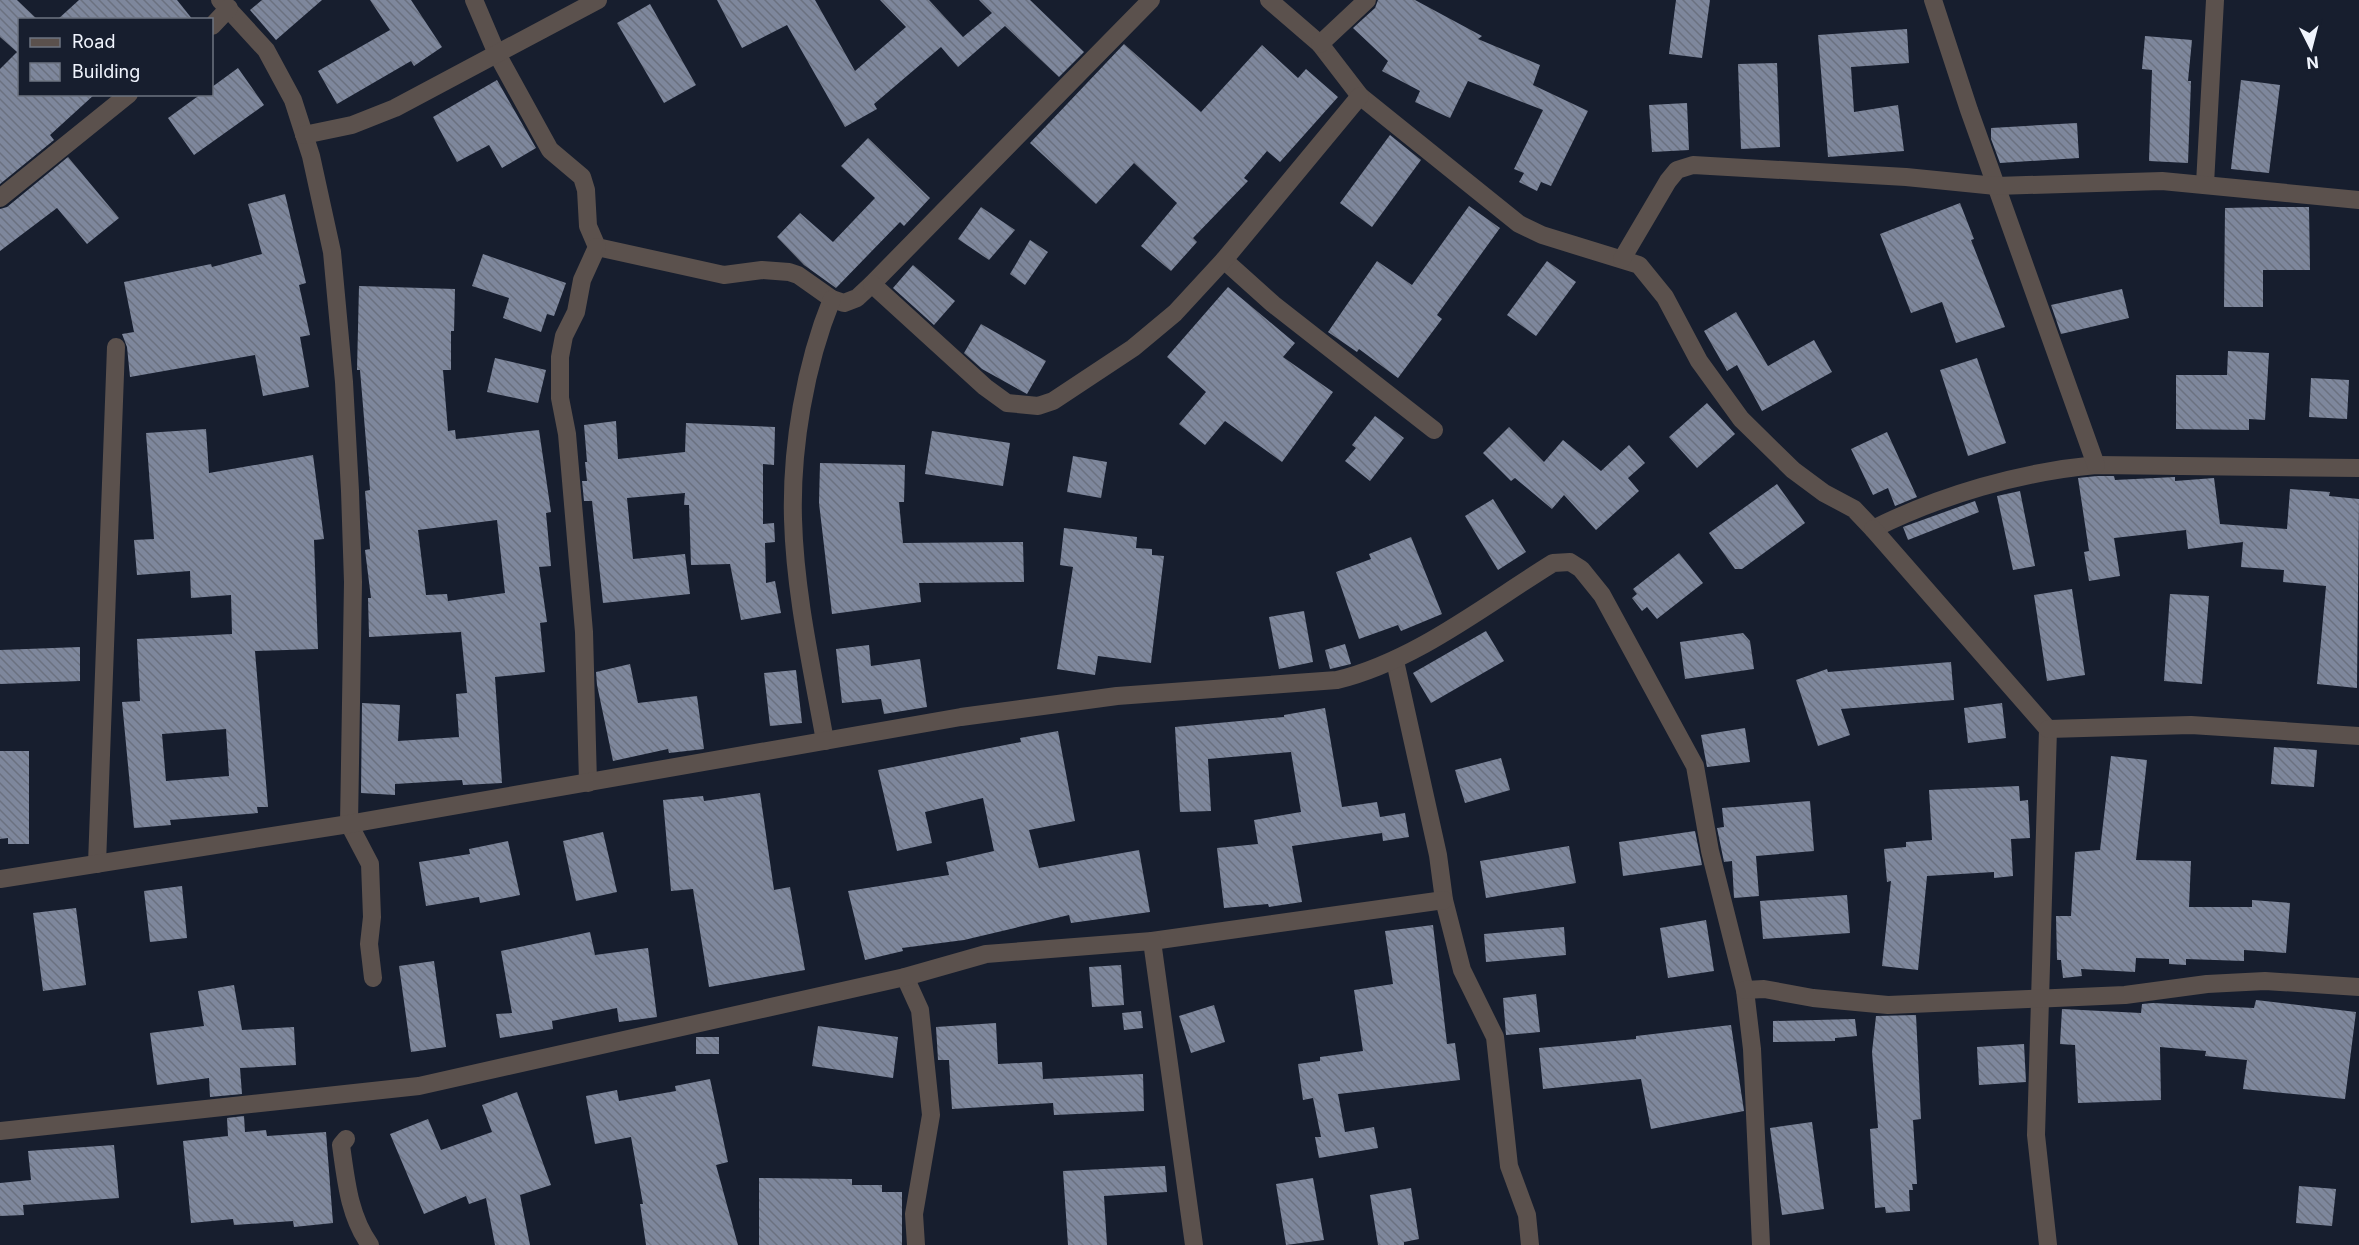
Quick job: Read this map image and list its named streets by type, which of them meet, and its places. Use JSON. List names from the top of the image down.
{
  "legend": ["Road", "Building"],
  "north": "bottom"
}
